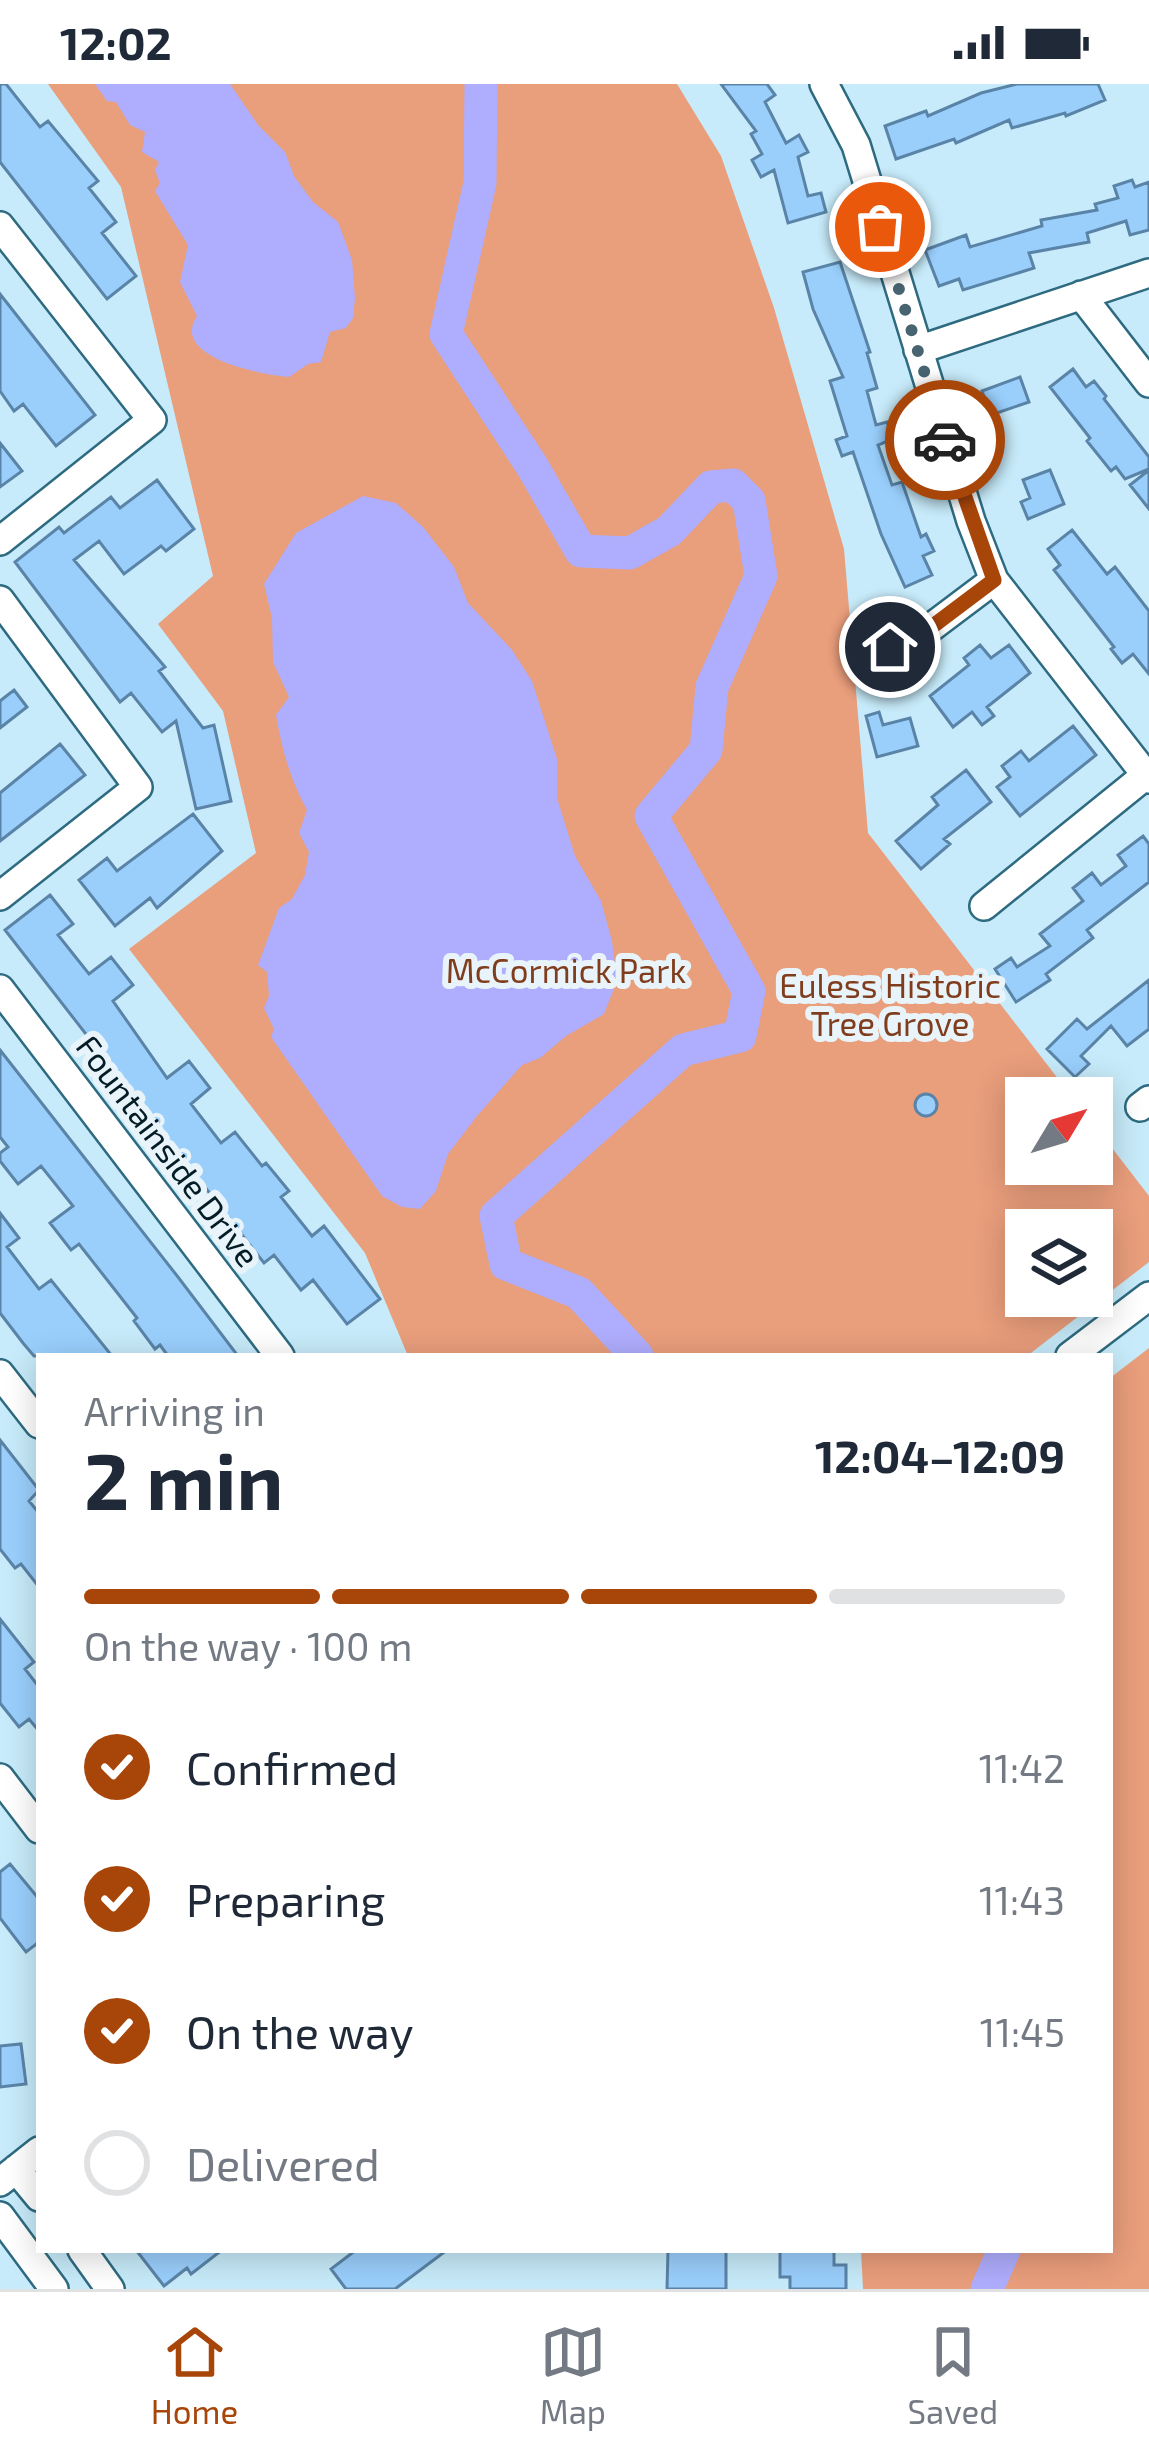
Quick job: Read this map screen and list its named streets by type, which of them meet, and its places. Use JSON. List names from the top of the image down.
{
  "streets": {
    "street": ["Fountainside Drive"]
  },
  "parks": ["McCormick Park", "Euless Historic Tree Grove"],
  "north": "top right",
  "page": {
    "status": "12:02",
    "heading": ["2 min", "Arriving in", "12:04–12:09"],
    "bar": "On the way · 100 m",
    "list": [
      ["Confirmed", "11:42"],
      ["Preparing", "11:43"],
      ["On the way", "11:45"],
      "Delivered"
    ],
    "tabs": ["Home", "Map", "Saved"]
  }
}
